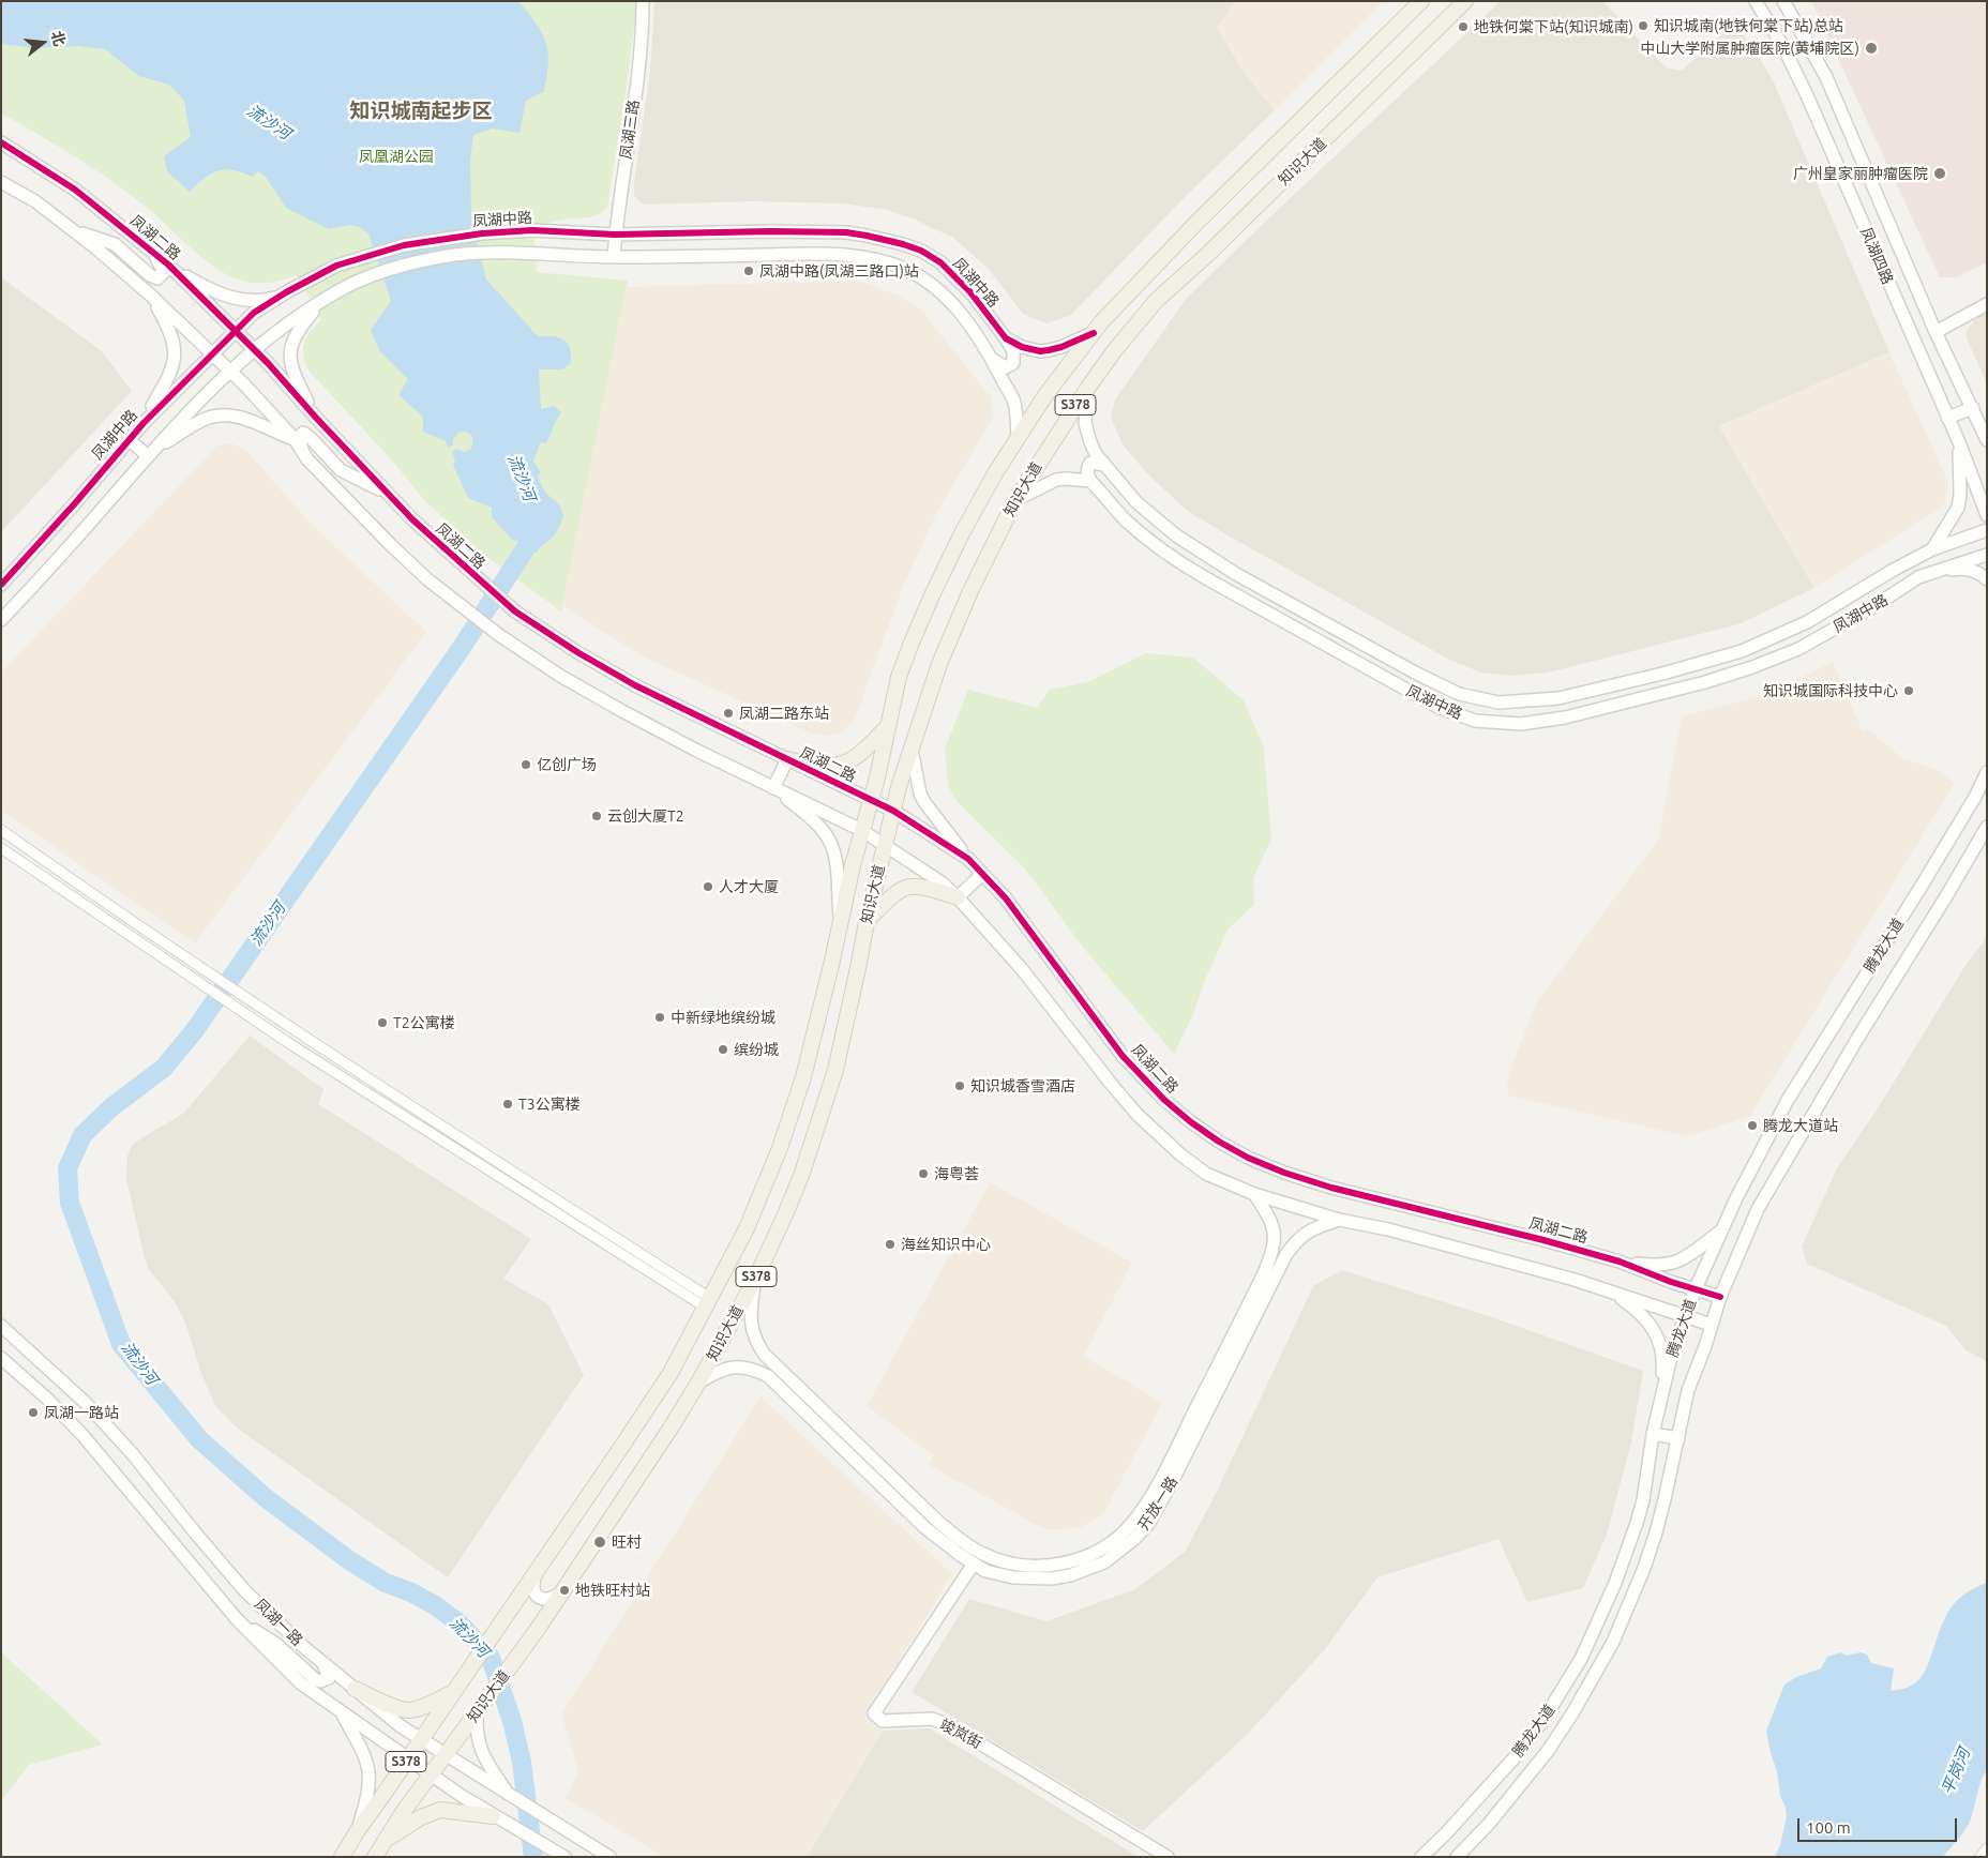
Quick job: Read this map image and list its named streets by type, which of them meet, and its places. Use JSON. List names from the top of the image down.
{
  "streets": {
    "main road": ["知识大道", "S378"],
    "street": [
      "凤湖三路",
      "凤湖中路",
      "凤湖二路",
      "凤湖四路",
      "腾龙大道",
      "开放一路",
      "凤湖一路",
      "竣岚街"
    ]
  },
  "crossings": [
    ["凤湖三路", "凤湖中路"],
    ["知识大道", "凤湖中路"],
    ["知识大道", "凤湖二路"],
    ["知识大道", "开放一路"],
    ["知识大道", "凤湖一路"],
    ["凤湖中路", "凤湖二路"],
    ["凤湖二路", "腾龙大道"],
    ["开放一路", "竣岚街"]
  ],
  "districts": ["知识城南起步区"],
  "water": ["流沙河", "平岗河"],
  "parks": ["凤凰湖公园"],
  "places": [
    "知识城南(地铁何棠下站)总站",
    "地铁何棠下站(知识城南)",
    "中山大学附属肿瘤医院(黄埔院区)",
    "广州皇家丽肿瘤医院",
    "凤湖中路(凤湖三路口)站",
    "知识城国际科技中心",
    "凤湖二路东站",
    "亿创广场",
    "云创大厦T2",
    "人才大厦",
    "中新绿地缤纷城",
    "T2公寓楼",
    "缤纷城",
    "知识城香雪酒店",
    "T3公寓楼",
    "腾龙大道站",
    "海粤荟",
    "海丝知识中心",
    "凤湖一路站",
    "旺村",
    "地铁旺村站"
  ],
  "scale_bar": "100 m",
  "north": "right"
}
